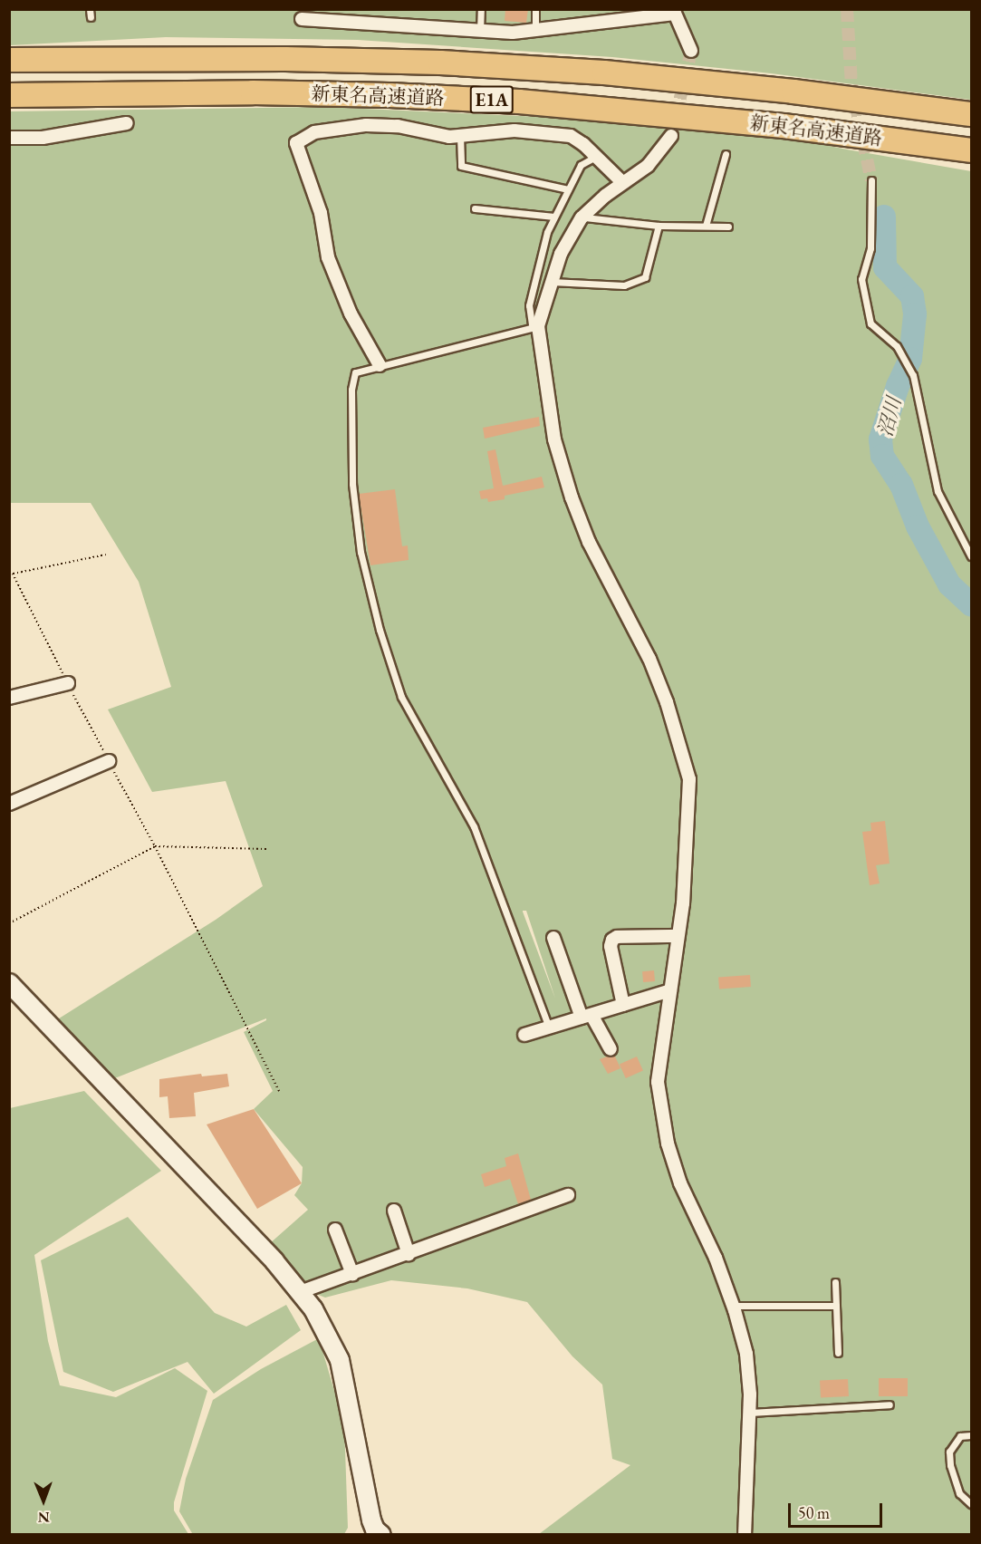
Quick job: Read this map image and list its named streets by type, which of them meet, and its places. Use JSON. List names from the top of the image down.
{
  "streets": {
    "highway": ["新東名高速道路", "E1A"]
  },
  "water": ["沼川"],
  "scale_bar": "50 m",
  "north": "bottom"
}
